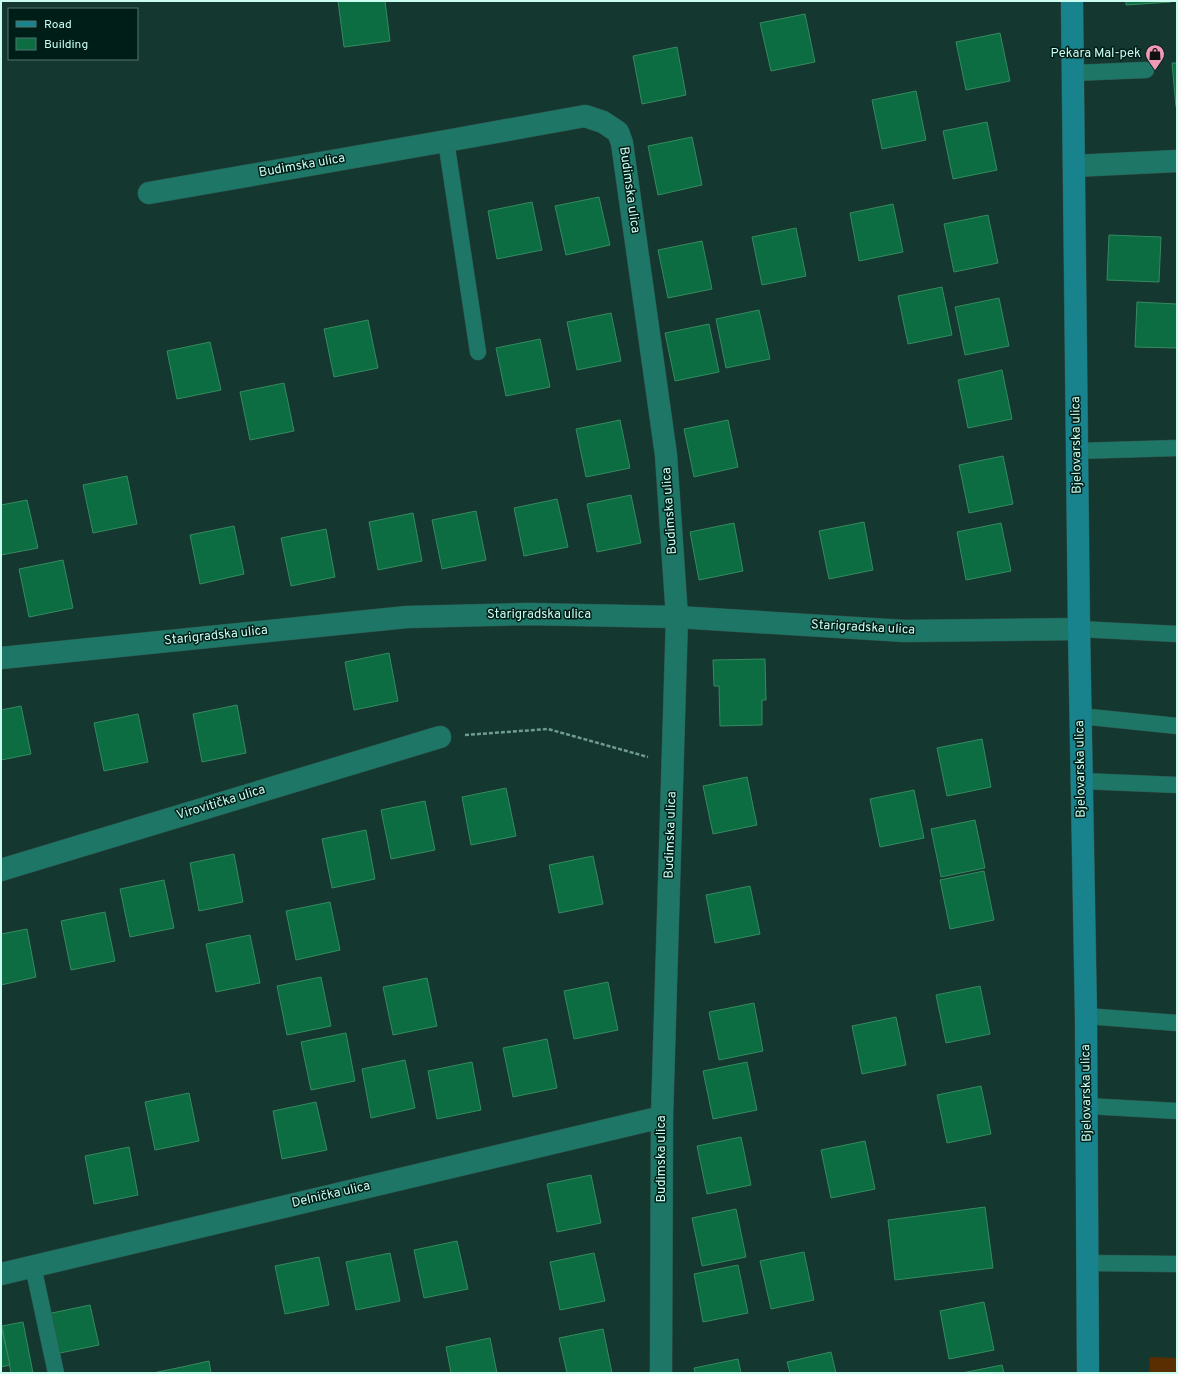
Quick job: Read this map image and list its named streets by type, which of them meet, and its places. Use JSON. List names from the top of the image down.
{
  "streets": {
    "main road": ["Bjelovarska ulica"],
    "street": [
      "Budimska ulica",
      "Starigradska ulica",
      "Virovitička ulica",
      "Delnička ulica"
    ]
  },
  "crossings": [
    ["Budimska ulica", "Starigradska ulica"],
    ["Budimska ulica", "Delnička ulica"],
    ["Bjelovarska ulica", "Starigradska ulica"]
  ],
  "places": {
    "shop": ["Pekara Mal-pek"]
  },
  "legend": ["Road", "Building"]
}
